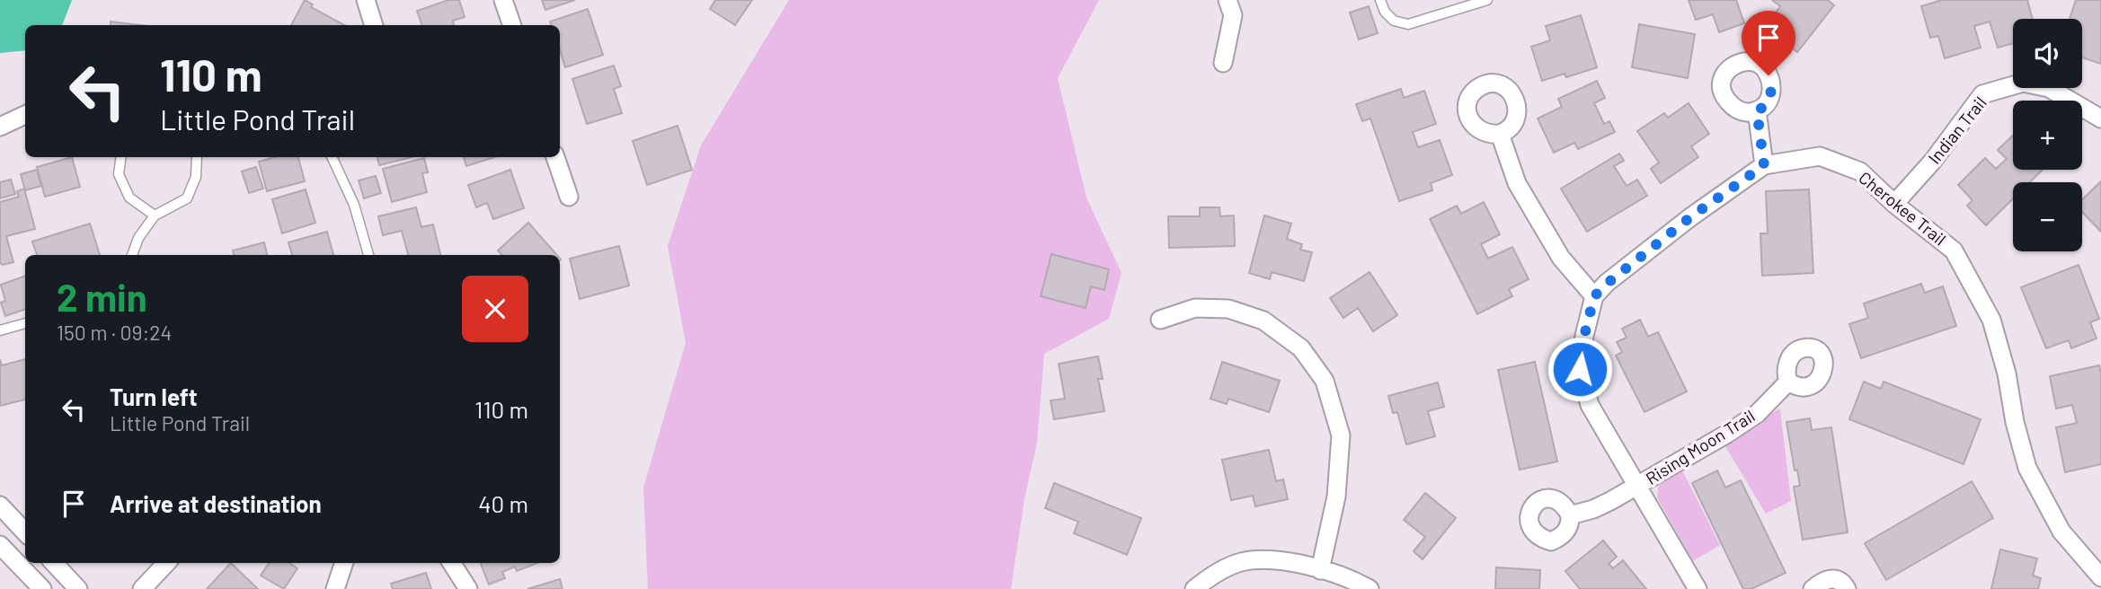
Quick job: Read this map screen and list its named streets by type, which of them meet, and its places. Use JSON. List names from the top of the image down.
{
  "streets": {
    "street": ["Indian Trail", "Cherokee Trail", "Rising Moon Trail"]
  },
  "crossings": [
    ["Indian Trail", "Cherokee Trail"]
  ],
  "page": {
    "map_buttons": ["+", "−"],
    "turn": ["110 m", "Little Pond Trail"],
    "heading": ["2 min", "150 m · 09:24"],
    "list": [
      {
        "name": "Turn left",
        "note": "Little Pond Trail",
        "value": "110 m"
      },
      {
        "name": "Arrive at destination",
        "value": "40 m"
      }
    ]
  }
}
